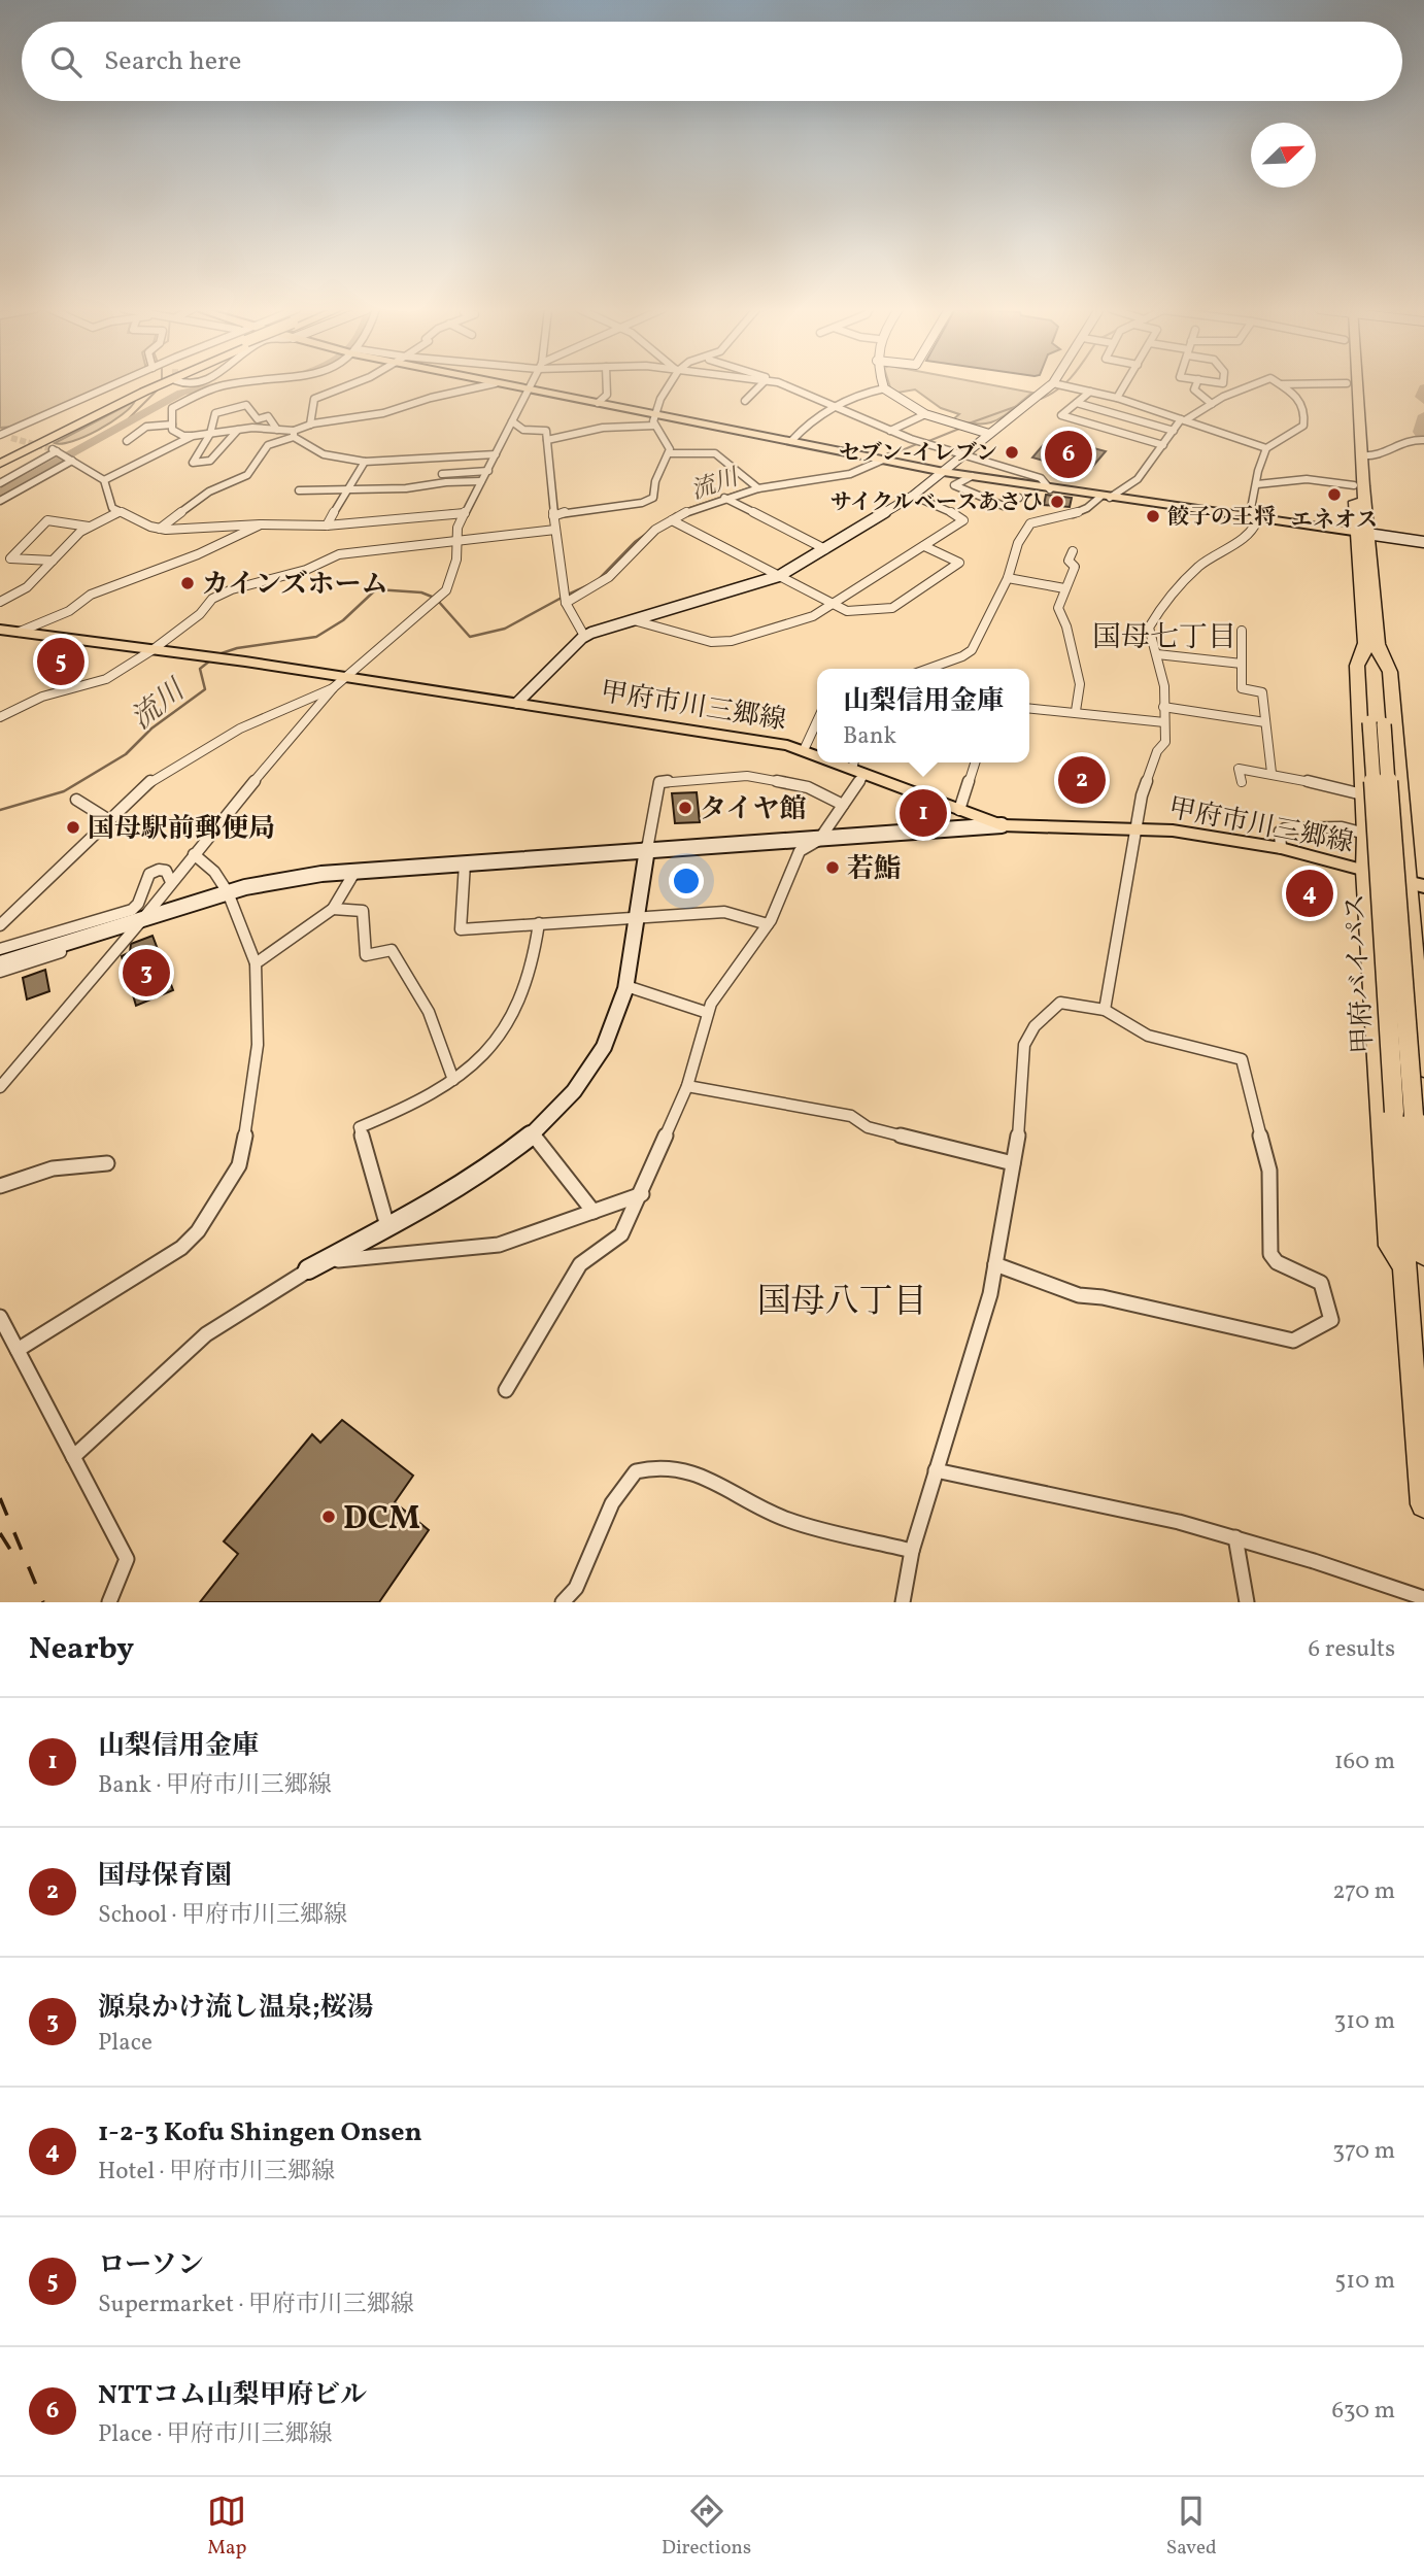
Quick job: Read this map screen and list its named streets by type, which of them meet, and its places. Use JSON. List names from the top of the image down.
{
  "streets": {
    "highway": ["甲府バイパス"],
    "main road": ["甲府市川三郷線"]
  },
  "districts": ["国母七丁目", "国母八丁目"],
  "water": ["流川"],
  "places": [
    "セブン-イレブン",
    "エネオス",
    "サイクルベースあさひ",
    "餃子の王将",
    "カインズホーム",
    "タイヤ館",
    "国母駅前郵便局",
    "若鮨",
    "DCM"
  ],
  "north": "top right",
  "page": {
    "search": "Search here",
    "pins": [
      "6",
      "5",
      "2",
      "1",
      "4",
      "3"
    ],
    "popup": ["山梨信用金庫", "Bank"],
    "heading": ["Nearby", "6 results"],
    "list": [
      {
        "mark": "1",
        "name": "山梨信用金庫",
        "note": "Bank · 甲府市川三郷線",
        "value": "160 m"
      },
      {
        "mark": "2",
        "name": "国母保育園",
        "note": "School · 甲府市川三郷線",
        "value": "270 m"
      },
      {
        "mark": "3",
        "name": "源泉かけ流し温泉;桜湯",
        "note": "Place",
        "value": "310 m"
      },
      {
        "mark": "4",
        "name": "1-2-3 Kofu Shingen Onsen",
        "note": "Hotel · 甲府市川三郷線",
        "value": "370 m"
      },
      {
        "mark": "5",
        "name": "ローソン",
        "note": "Supermarket · 甲府市川三郷線",
        "value": "510 m"
      },
      {
        "mark": "6",
        "name": "NTTコム山梨甲府ビル",
        "note": "Place · 甲府市川三郷線",
        "value": "630 m"
      }
    ],
    "nav": ["Map", "Directions", "Saved"]
  }
}
